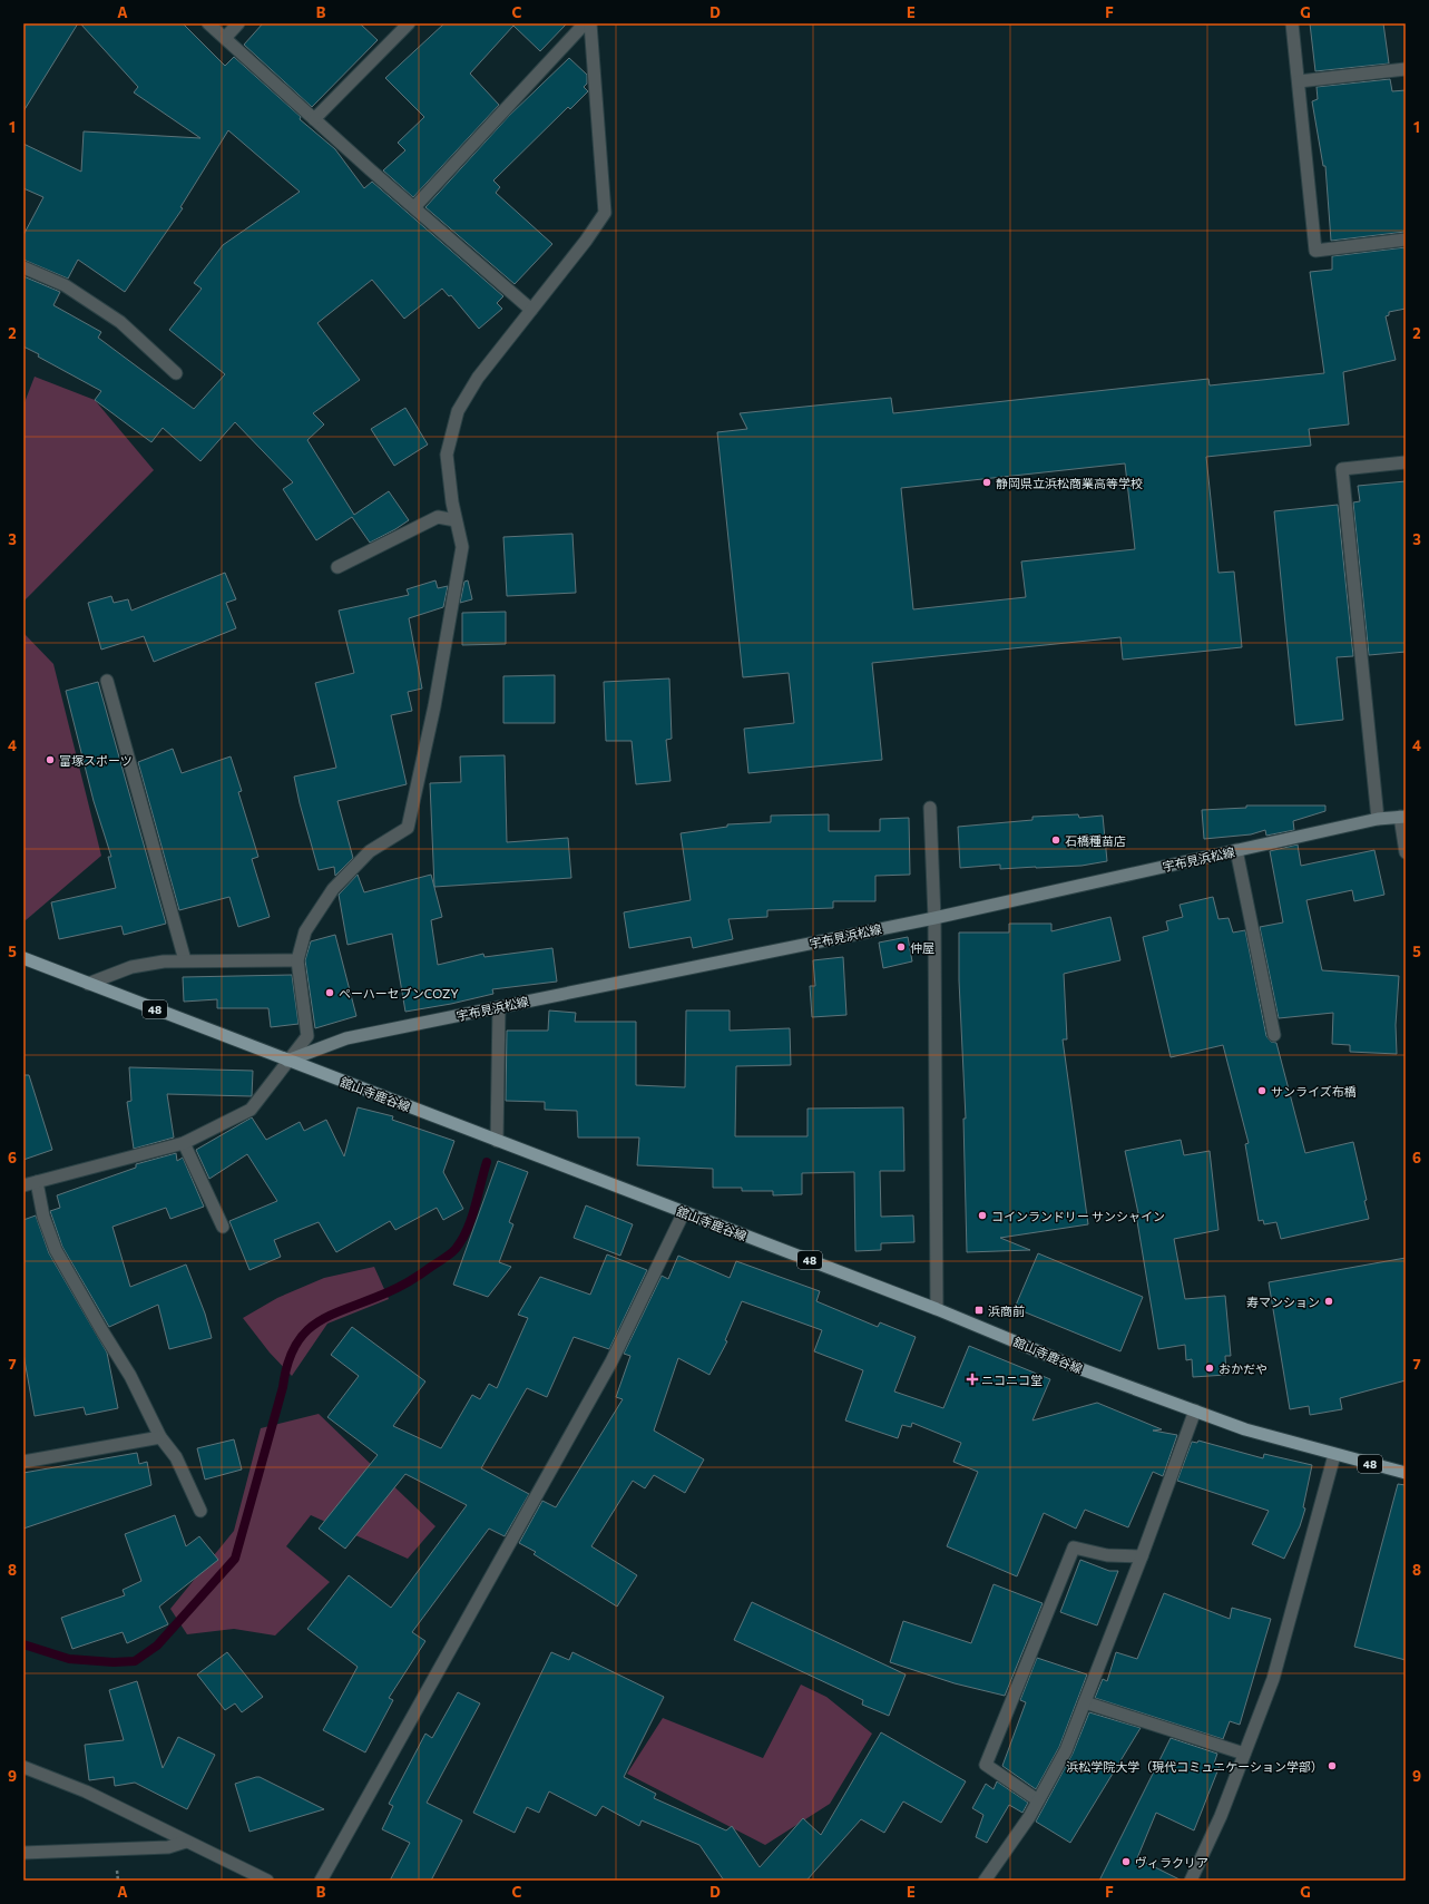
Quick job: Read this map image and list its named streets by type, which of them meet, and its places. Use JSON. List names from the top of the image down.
{
  "streets": {
    "main road": ["宇布見浜松線", "48", "舘山寺鹿谷線"]
  },
  "crossings": [
    ["宇布見浜松線", "舘山寺鹿谷線"]
  ],
  "places": {
    "other": [
      "静岡県立浜松商業高等学校",
      "富塚スポーツ",
      "石橋種苗店",
      "仲屋",
      "ペーハーセブンCOZY",
      "サンライズ布橋",
      "コインランドリー サンシャイン",
      "寿マンション",
      "おかだや",
      "浜松学院大学（現代コミュニケーション学部）",
      "ヴィラクリア"
    ],
    "transit": ["浜商前"],
    "health": ["ニコニコ堂"]
  },
  "grid": {
    "columns": [
      "A",
      "B",
      "C",
      "D",
      "E",
      "F",
      "G"
    ],
    "rows": [
      "1",
      "2",
      "3",
      "4",
      "5",
      "6",
      "7",
      "8",
      "9"
    ]
  }
}
